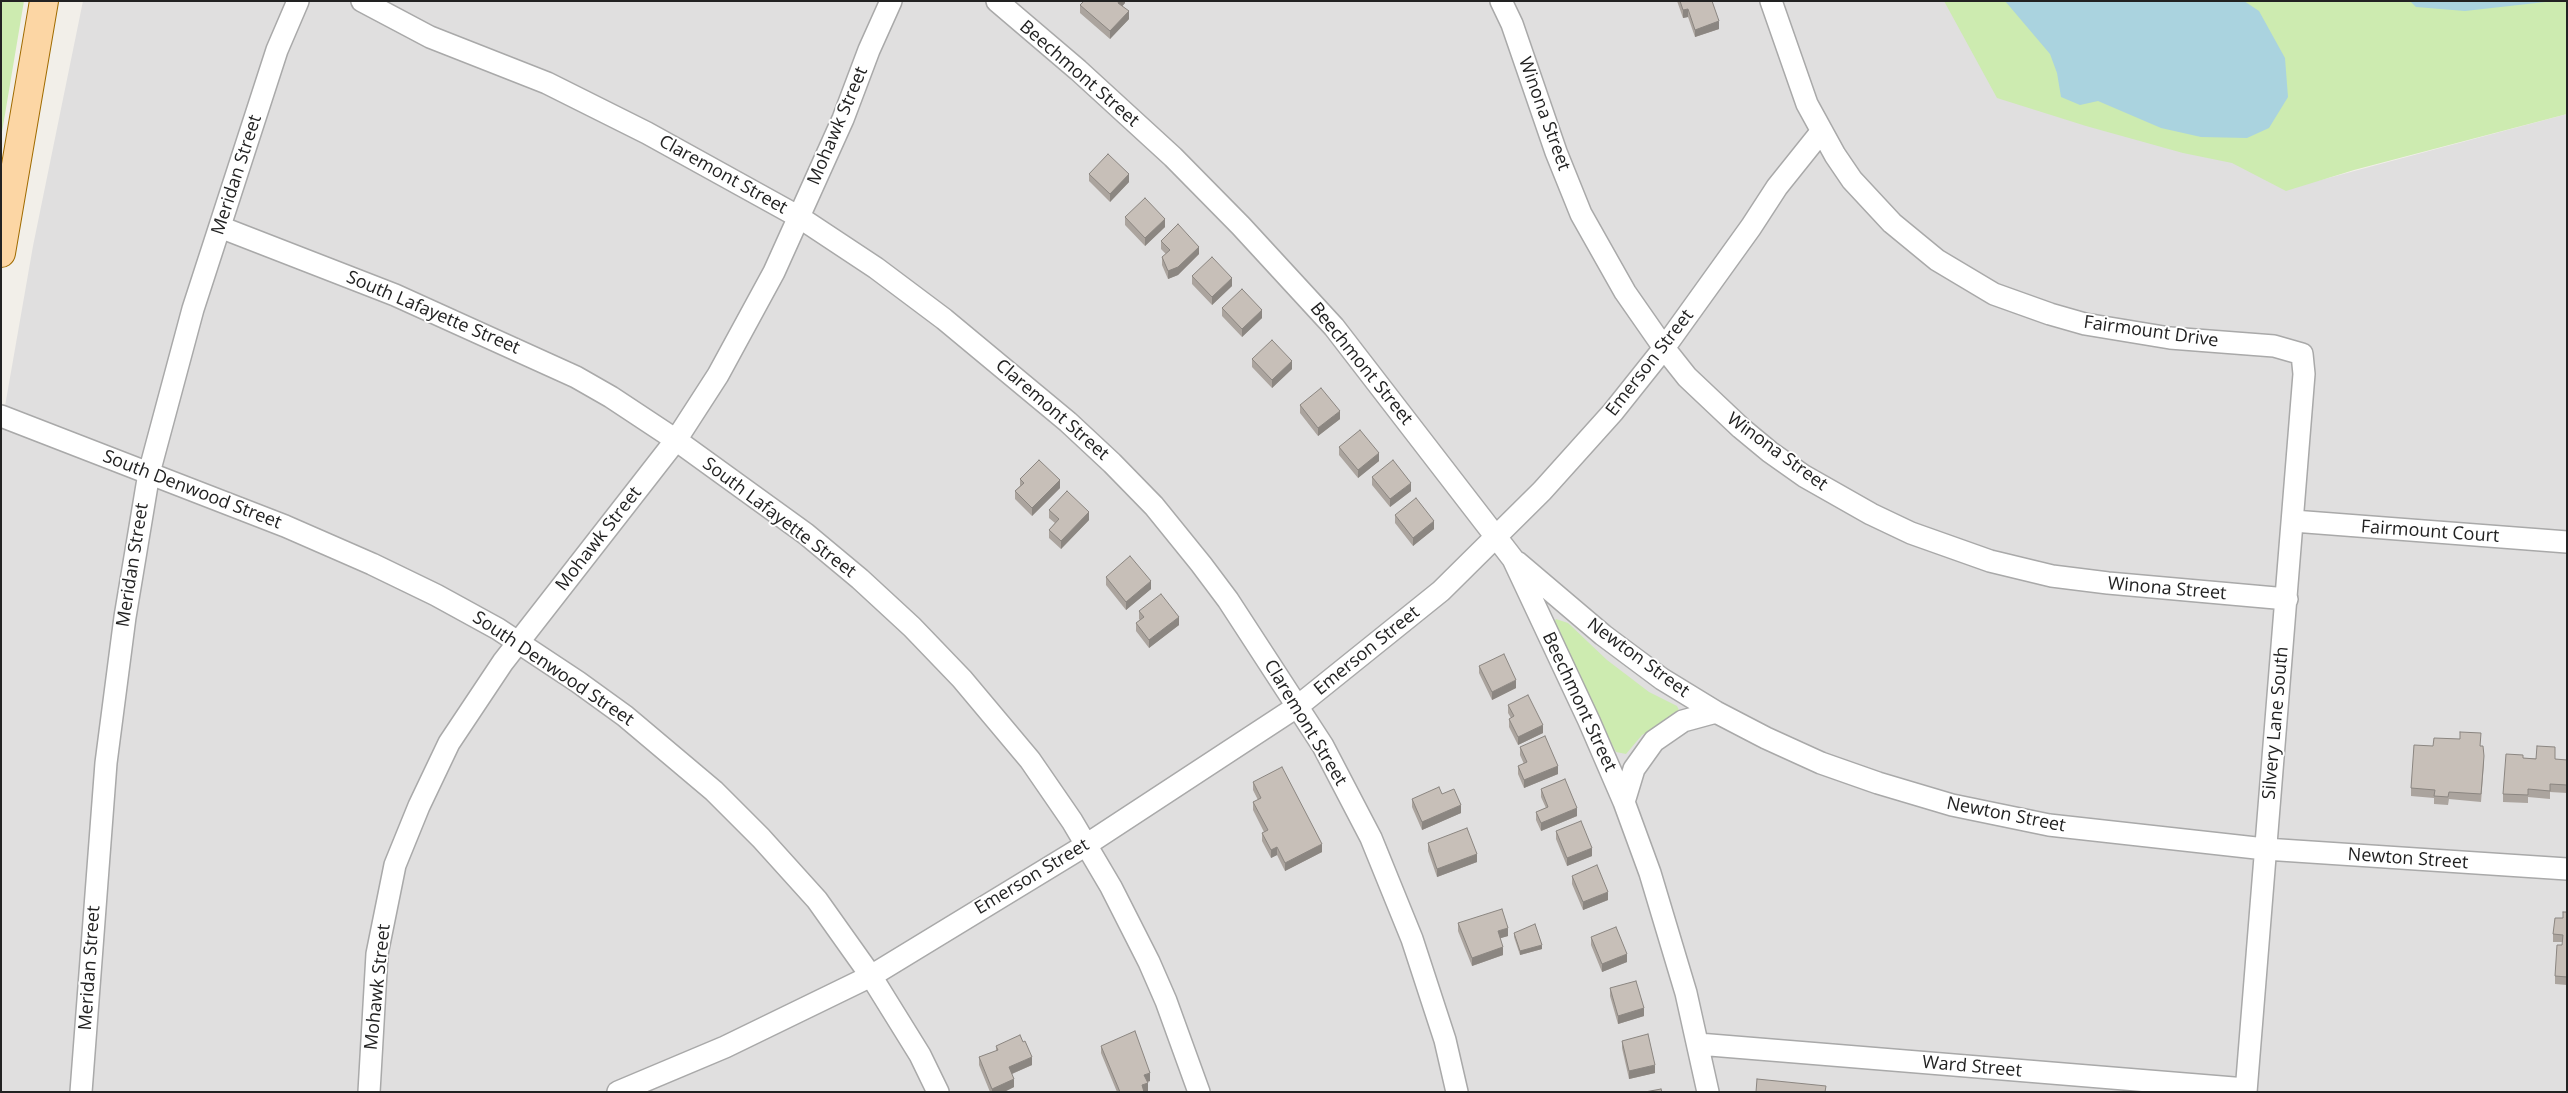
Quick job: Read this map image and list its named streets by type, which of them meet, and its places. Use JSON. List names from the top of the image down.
{
  "streets": {
    "street": [
      "Beechmont Street",
      "Winona Street",
      "Mohawk Street",
      "Meridan Street",
      "Claremont Street",
      "South Lafayette Street",
      "Fairmount Drive",
      "Emerson Street",
      "South Denwood Street",
      "Fairmount Court",
      "Newton Street",
      "Silvery Lane South",
      "Ward Street"
    ]
  },
  "crossings": [
    ["Beechmont Street", "Emerson Street"],
    ["Beechmont Street", "Newton Street"],
    ["Beechmont Street", "Ward Street"],
    ["Winona Street", "Emerson Street"],
    ["Winona Street", "Silvery Lane South"],
    ["Mohawk Street", "Claremont Street"],
    ["Mohawk Street", "South Lafayette Street"],
    ["Mohawk Street", "South Denwood Street"],
    ["Meridan Street", "South Lafayette Street"],
    ["Meridan Street", "South Denwood Street"],
    ["Claremont Street", "Emerson Street"],
    ["South Lafayette Street", "Emerson Street"],
    ["Fairmount Drive", "Emerson Street"],
    ["Fairmount Drive", "Silvery Lane South"],
    ["Emerson Street", "South Denwood Street"],
    ["Fairmount Court", "Silvery Lane South"],
    ["Newton Street", "Silvery Lane South"],
    ["Silvery Lane South", "Ward Street"]
  ]
}
